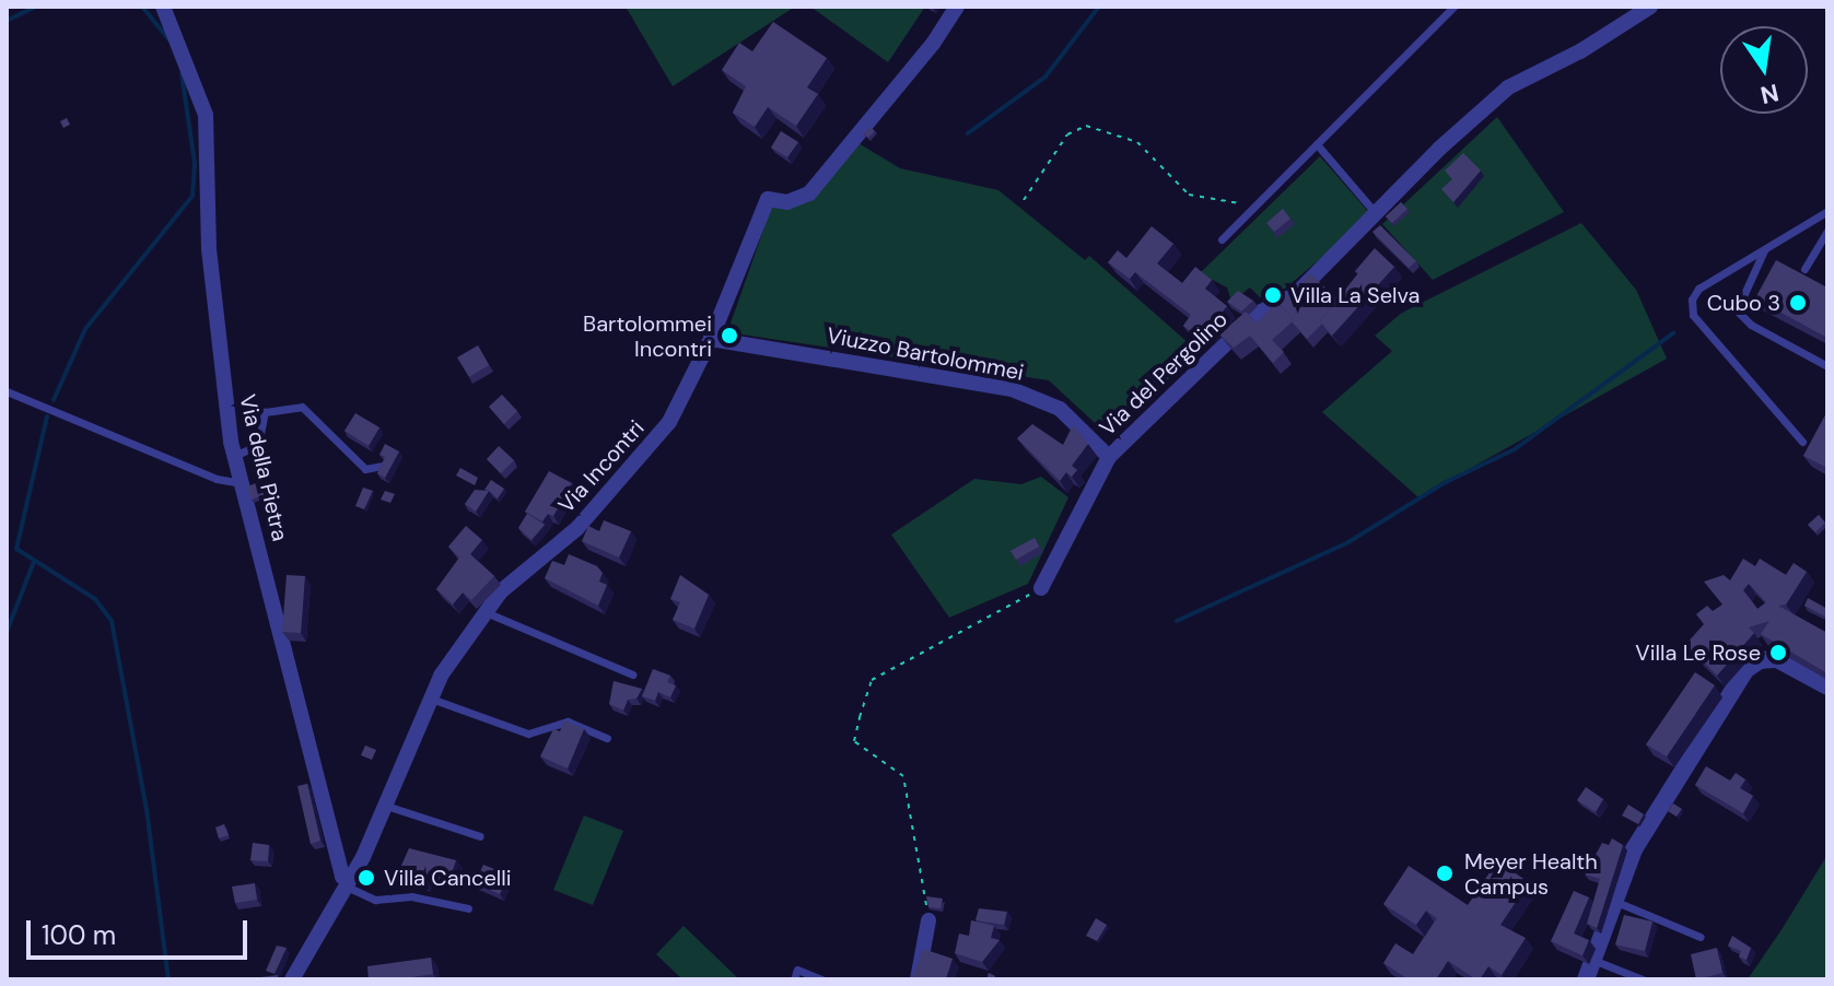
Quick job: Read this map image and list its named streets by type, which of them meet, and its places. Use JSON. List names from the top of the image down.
{
  "streets": {
    "street": [
      "Viuzzo Bartolommei",
      "Via del Pergolino",
      "Via Incontri",
      "Via della Pietra"
    ]
  },
  "crossings": [
    ["Viuzzo Bartolommei", "Via del Pergolino"],
    ["Viuzzo Bartolommei", "Via Incontri"],
    ["Via Incontri", "Via della Pietra"]
  ],
  "places": [
    "Villa La Selva",
    "Cubo 3",
    "Bartolommei Incontri",
    "Villa Le Rose",
    "Meyer Health Campus",
    "Villa Cancelli"
  ],
  "scale_bar": "100 m",
  "north": "bottom"
}
